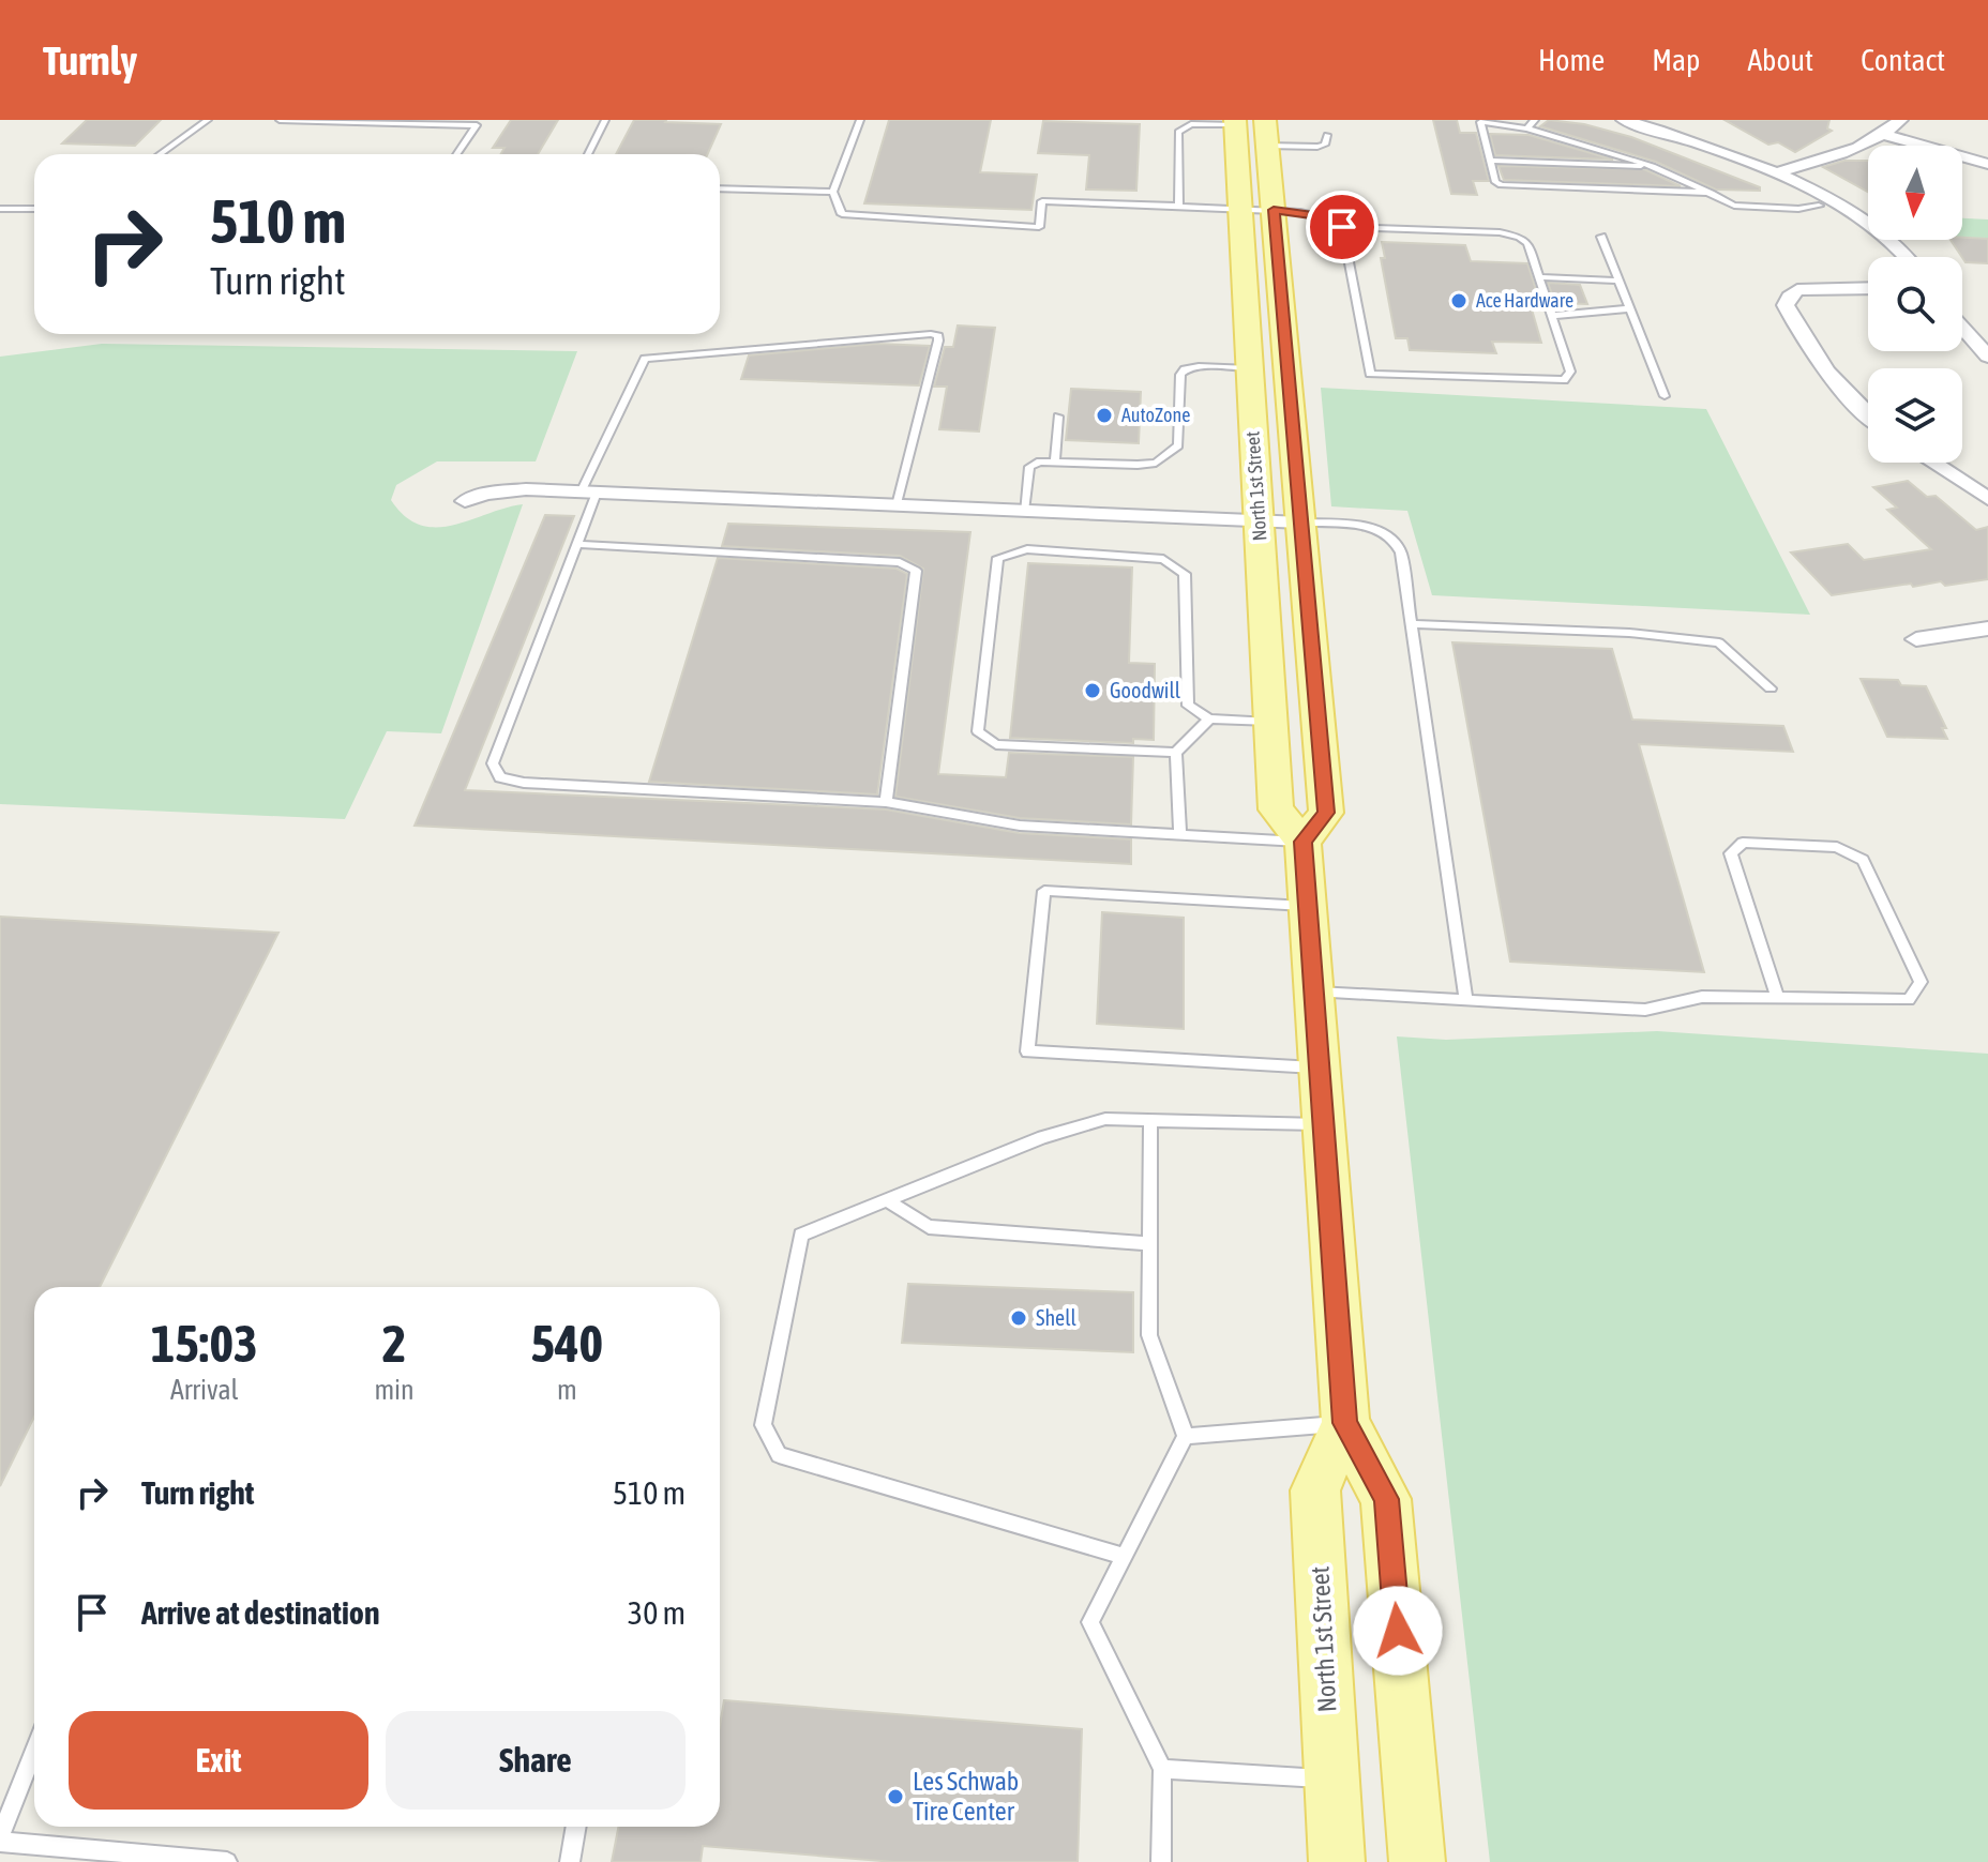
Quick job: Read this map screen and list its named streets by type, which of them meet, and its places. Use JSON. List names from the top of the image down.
{
  "streets": {
    "main road": ["North 1st Street"]
  },
  "places": [
    "Ace Hardware",
    "AutoZone",
    "Goodwill",
    "Shell",
    "Les Schwab Tire Center"
  ],
  "north": "bottom",
  "page": {
    "header": "Turnly",
    "nav": [
      "Home",
      "Map",
      "About",
      "Contact"
    ],
    "turn": ["510 m", "Turn right"],
    "eta": [
      "15:03",
      "Arrival",
      "2",
      "min",
      "540",
      "m"
    ],
    "list": [
      {
        "name": "Turn right",
        "value": "510 m"
      },
      {
        "name": "Arrive at destination",
        "value": "30 m"
      }
    ],
    "buttons": ["Exit", "Share"]
  }
}
